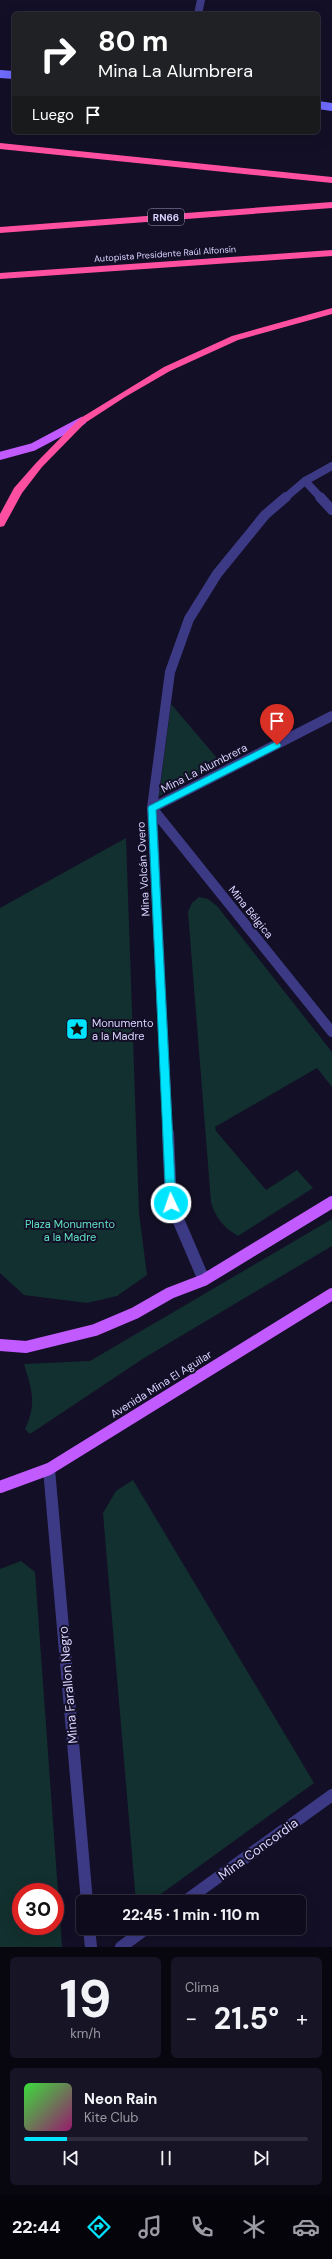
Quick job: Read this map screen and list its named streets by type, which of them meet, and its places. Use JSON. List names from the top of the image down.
{
  "streets": {
    "highway": ["RN66", "Autopista Presidente Raúl Alfonsín"],
    "main road": ["Avenida Mina El Aguilar"],
    "street": [
      "Mina La Alumbrera",
      "Mina Volcán Overo",
      "Mina Bélgica",
      "Mina Farallon Negro",
      "Mina Concordia"
    ]
  },
  "crossings": [
    ["Mina La Alumbrera", "Mina Volcán Overo"],
    ["Mina La Alumbrera", "Mina Bélgica"],
    ["Mina Volcán Overo", "Mina Bélgica"],
    ["Avenida Mina El Aguilar", "Mina Farallon Negro"]
  ],
  "parks": ["Plaza Monumento a la Madre"],
  "places": {
    "place": ["Monumento a la Madre"]
  },
  "page": {
    "turn": ["80 m", "Mina La Alumbrera"],
    "then": "Luego",
    "limit": "30",
    "trip": "22:45 · 1 min · 110 m",
    "tile": [
      ["19", "km/h"],
      "Clima"
    ],
    "heat": ["−", "21.5°", "+"],
    "song": ["Neon Rain", "Kite Club"],
    "tabs": "22:44"
  }
}
